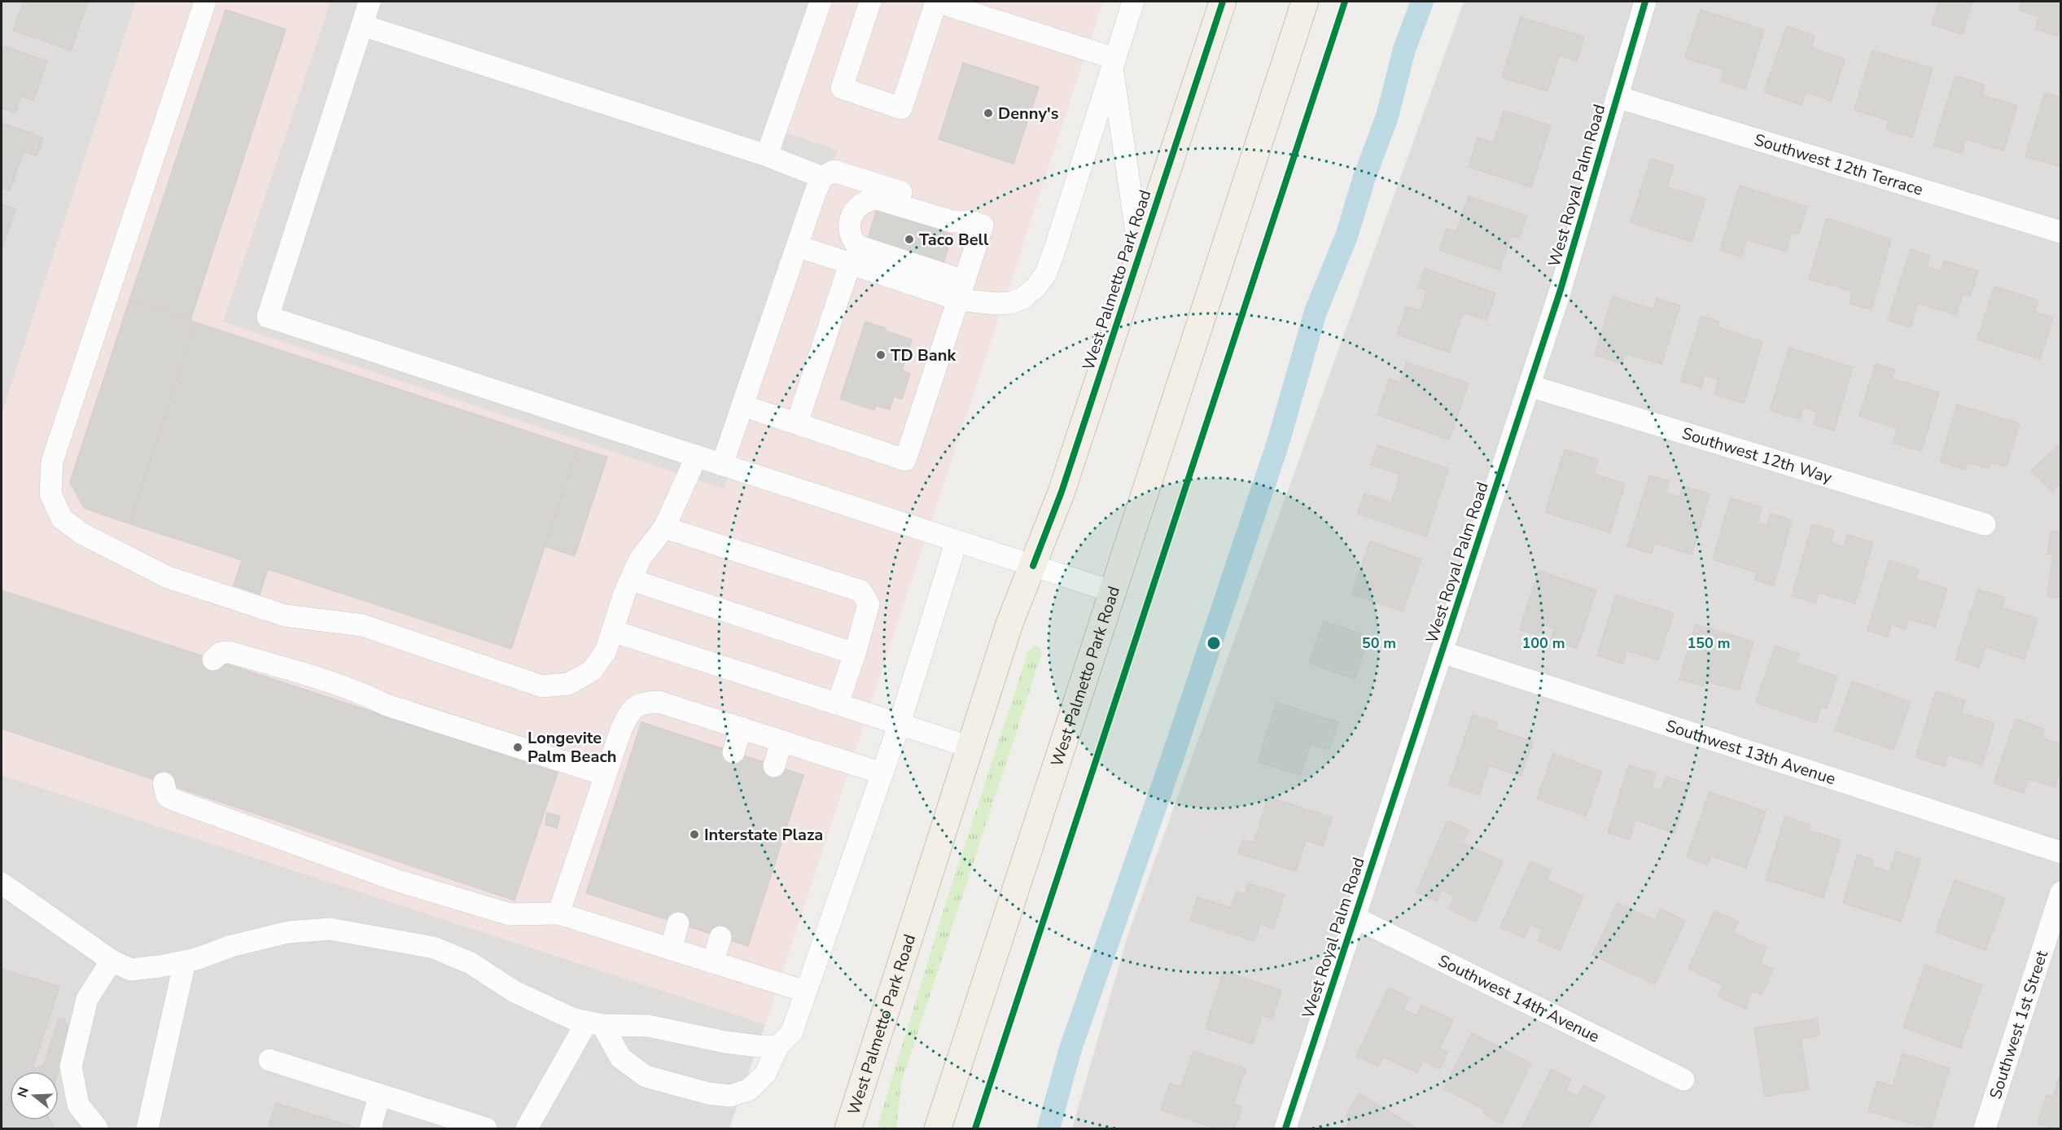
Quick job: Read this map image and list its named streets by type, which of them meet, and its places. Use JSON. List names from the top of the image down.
{
  "streets": {
    "main road": ["West Palmetto Park Road"],
    "street": [
      "Southwest 12th Terrace",
      "West Royal Palm Road",
      "Southwest 12th Way",
      "Southwest 13th Avenue",
      "Southwest 14th Avenue",
      "Southwest 1st Street"
    ]
  },
  "crossings": [
    ["Southwest 12th Terrace", "West Royal Palm Road"],
    ["West Royal Palm Road", "Southwest 12th Way"],
    ["West Royal Palm Road", "Southwest 13th Avenue"],
    ["West Royal Palm Road", "Southwest 14th Avenue"]
  ],
  "places": [
    "Denny's",
    "Taco Bell",
    "TD Bank",
    "Longevite Palm Beach",
    "Interstate Plaza"
  ],
  "north": "left",
  "rings": ["50 m", "100 m", "150 m"]
}
